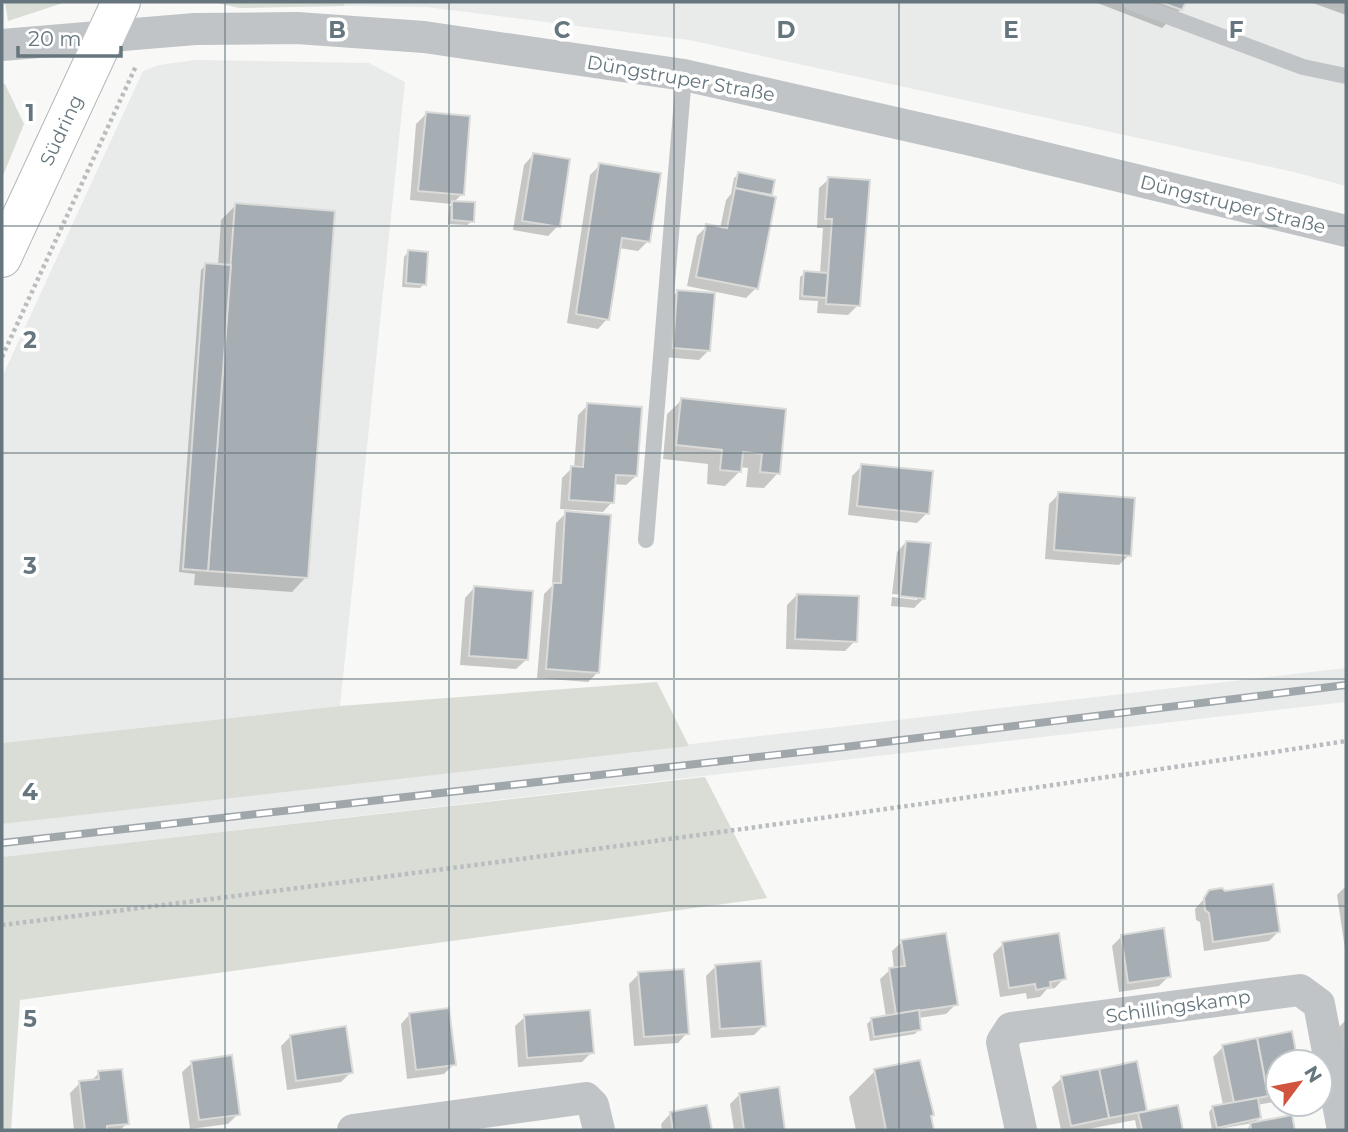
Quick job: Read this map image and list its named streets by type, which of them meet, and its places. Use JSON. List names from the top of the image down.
{
  "streets": {
    "main road": ["Südring"],
    "street": ["Düngstruper Straße", "Schillingskamp"]
  },
  "crossings": [
    ["Düngstruper Straße", "Südring"]
  ],
  "scale_bar": "20 m",
  "north": "top right",
  "grid": {
    "columns": [
      "B",
      "C",
      "D",
      "E",
      "F"
    ],
    "rows": [
      "1",
      "2",
      "3",
      "4",
      "5"
    ]
  }
}
